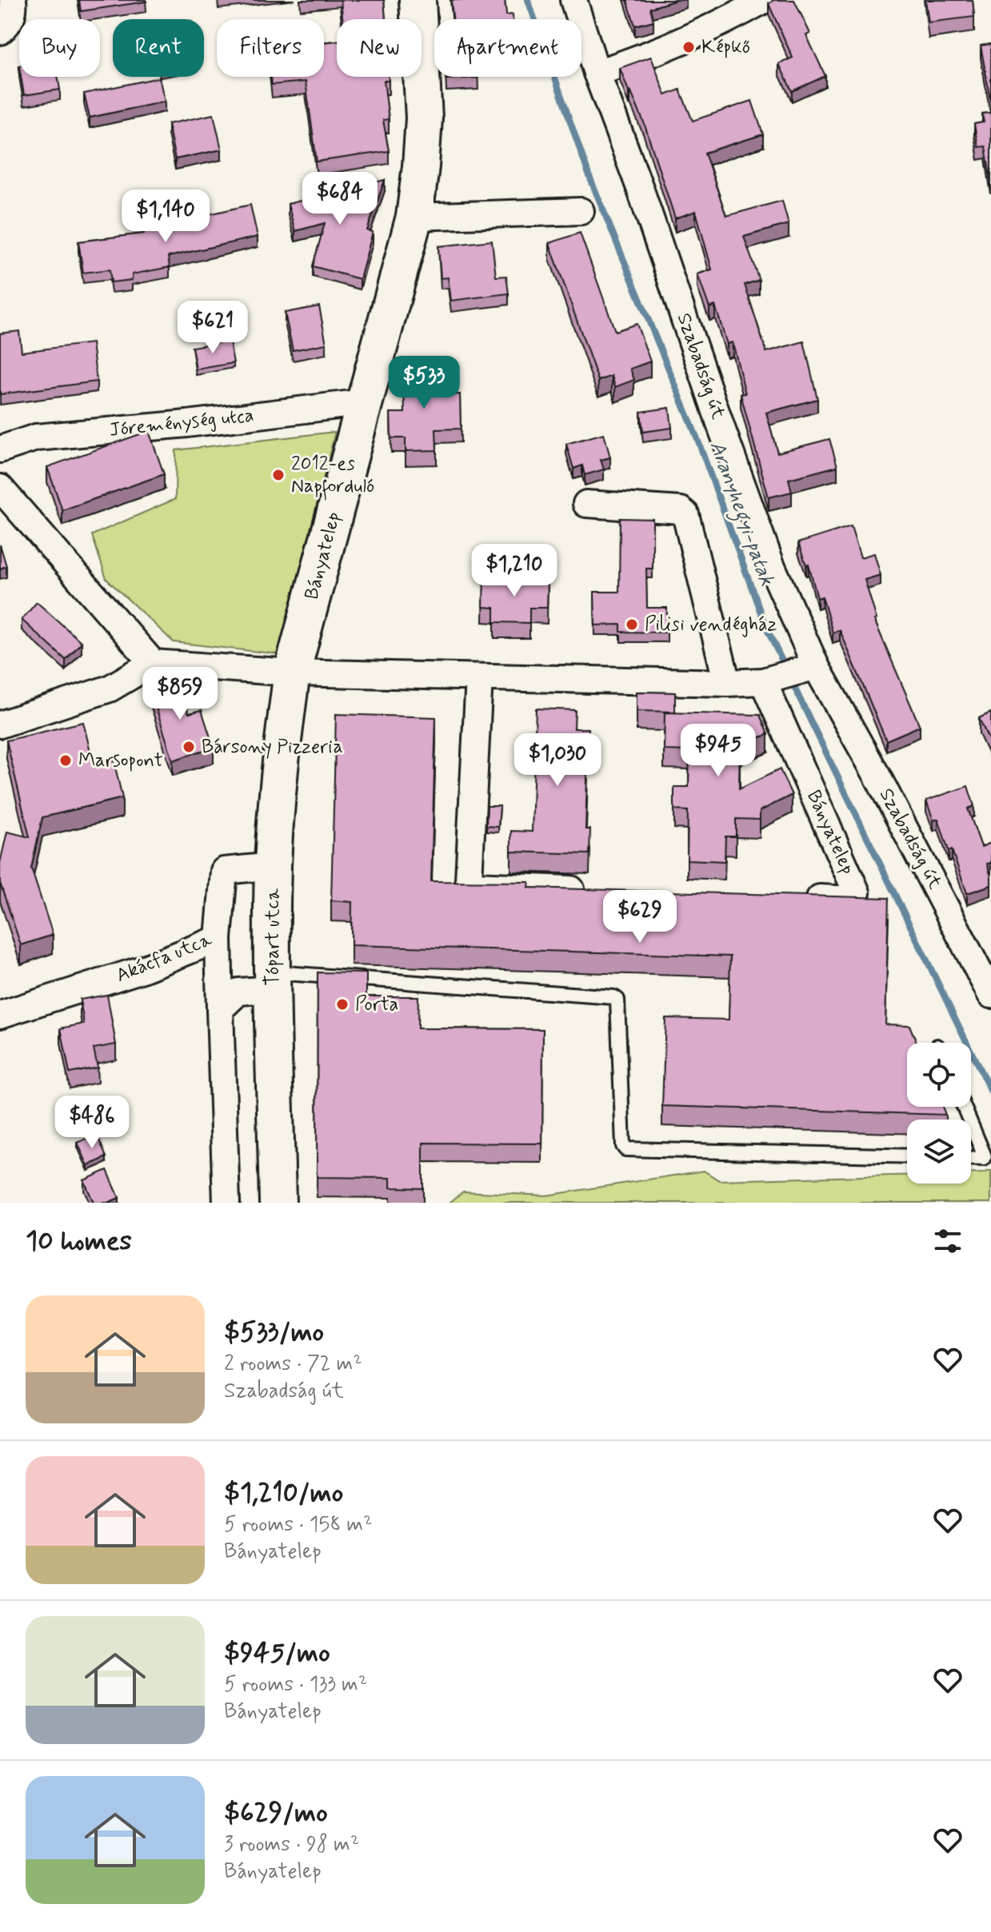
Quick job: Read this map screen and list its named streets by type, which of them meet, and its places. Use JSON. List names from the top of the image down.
{
  "streets": {
    "main road": ["Bányatelep", "Tópart utca"],
    "street": ["Szabadság út", "Jóreménység utca", "Akácfa utca"]
  },
  "crossings": [
    ["Jóreménység utca", "Bányatelep"],
    ["Bányatelep", "Tópart utca"],
    ["Tópart utca", "Akácfa utca"]
  ],
  "water": ["Aranyhegyi-patak"],
  "places": [
    "Képkő",
    "2012-es Napforduló",
    "Pilisi vendégház",
    "Bársony Pizzeria",
    "Marsopont",
    "Porta"
  ],
  "page": {
    "chip": [
      "Buy",
      "Rent",
      "Filters",
      "New",
      "Apartment"
    ],
    "price": [
      "$684",
      "$1,140",
      "$621",
      "$533",
      "$1,210",
      "$859",
      "$945",
      "$1,030",
      "$629",
      "$486"
    ],
    "heading": "10 homes",
    "list": [
      {
        "name": "$533/mo",
        "note": "2 rooms · 72 m² · Szabadság út"
      },
      {
        "name": "$1,210/mo",
        "note": "5 rooms · 158 m² · Bányatelep"
      },
      {
        "name": "$945/mo",
        "note": "5 rooms · 133 m² · Bányatelep"
      },
      {
        "name": "$629/mo",
        "note": "3 rooms · 98 m² · Bányatelep"
      }
    ]
  }
}
